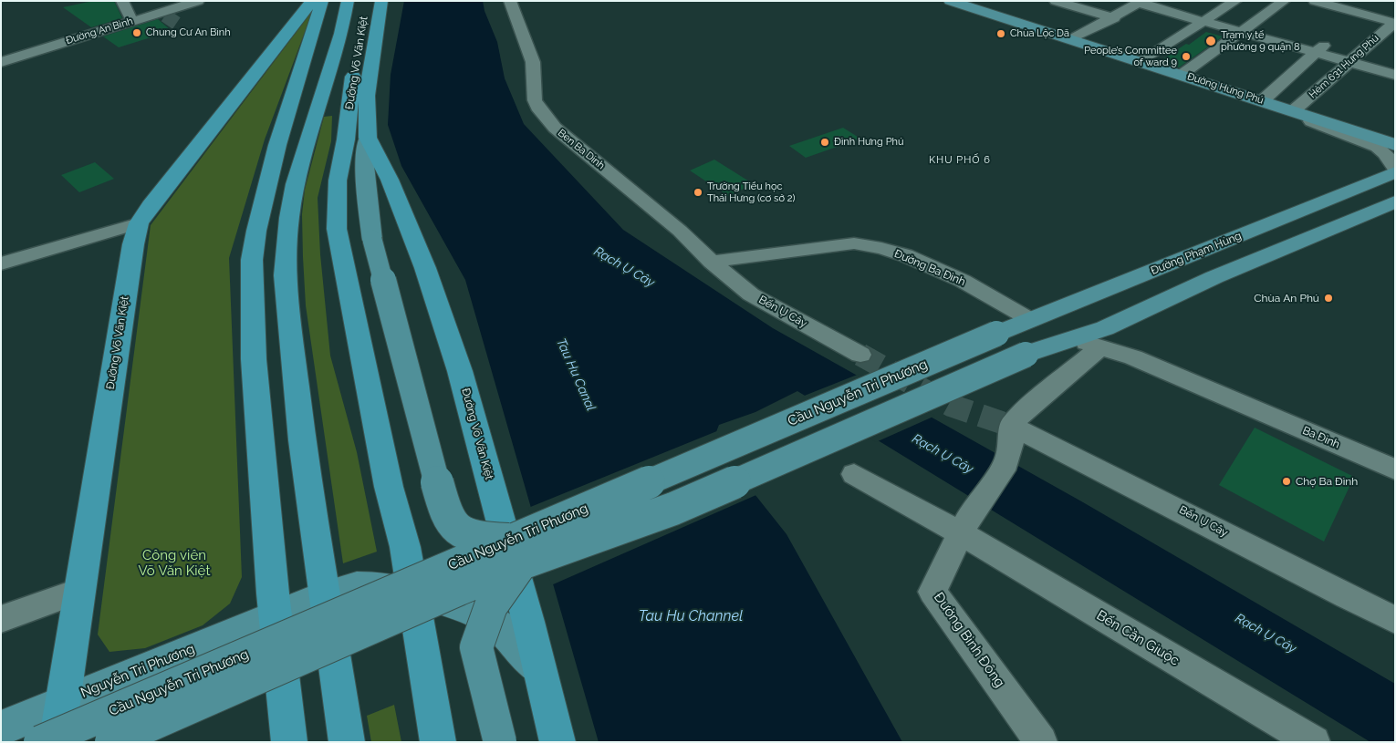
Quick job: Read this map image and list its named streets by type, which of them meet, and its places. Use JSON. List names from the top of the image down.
{
  "streets": {
    "highway": ["Đường Võ Văn Kiệt"],
    "main road": [
      "Đường Hưng Phú",
      "Đường Phạm Hùng",
      "Cầu Nguyễn Tri Phương",
      "Nguyễn Tri Phương"
    ],
    "street": [
      "Đường An Bình",
      "Hẻm 631 Hưng Phú",
      "Ben Ba Dinh",
      "Đường Ba Đình",
      "Bến Ụ Cây",
      "Ba Đình",
      "Bến Cần Giuộc",
      "Đường Bình Đông"
    ]
  },
  "crossings": [
    ["Đường Võ Văn Kiệt", "Nguyễn Tri Phương"],
    ["Hẻm 631 Hưng Phú", "Đường Hưng Phú"],
    ["Ben Ba Dinh", "Đường Ba Đình"],
    ["Ben Ba Dinh", "Bến Ụ Cây"],
    ["Đường Phạm Hùng", "Đường Ba Đình"],
    ["Đường Phạm Hùng", "Cầu Nguyễn Tri Phương"],
    ["Đường Ba Đình", "Bến Ụ Cây"],
    ["Bến Cần Giuộc", "Đường Bình Đông"]
  ],
  "districts": ["KHU PHỐ 6"],
  "water": ["Rạch Ụ Cây", "Tau Hu Canal", "Tau Hu Channel"],
  "parks": ["Công viên Võ Văn Kiệt"],
  "places": [
    "Chung Cư An Bình",
    "Chùa Lộc Dã",
    "Trạm y tế phường 9 quận 8",
    "People’s Committee of ward 9",
    "Đình Hưng Phú",
    "Trường Tiểu học Thái Hưng (cơ sở 2)",
    "Chùa An Phú",
    "Chợ Ba Đình"
  ]
}
